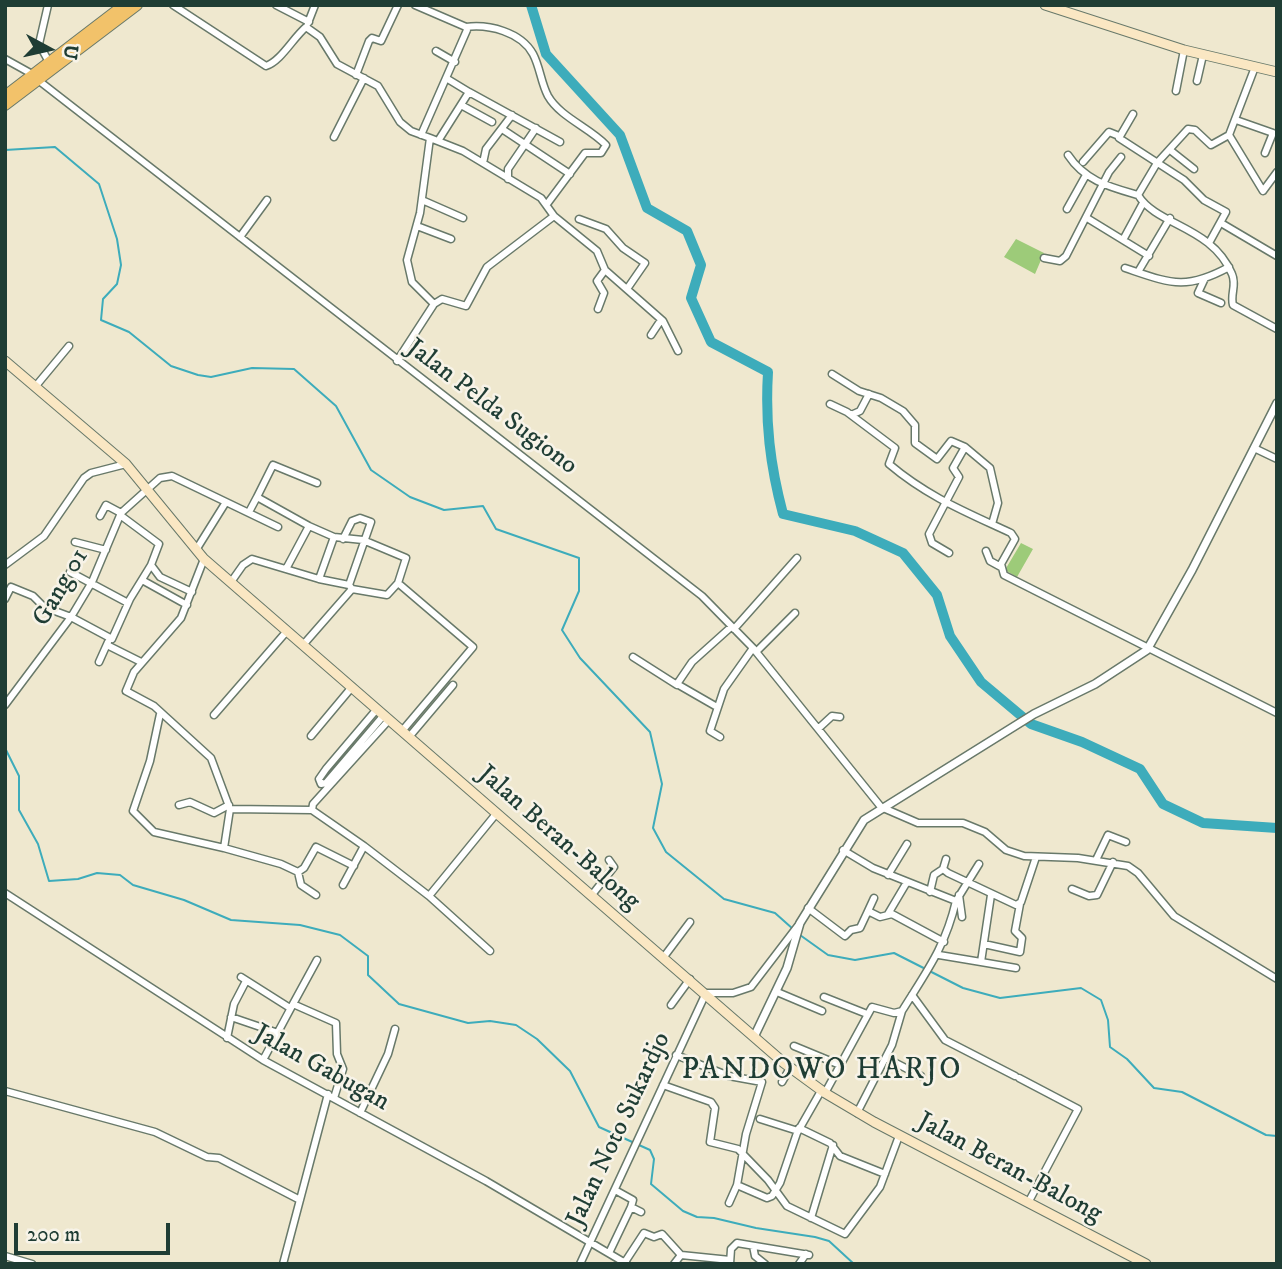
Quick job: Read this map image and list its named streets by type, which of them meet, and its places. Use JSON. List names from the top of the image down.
{
  "streets": {
    "main road": ["Jalan Beran-Balong"],
    "street": [
      "Jalan Pelda Sugiono",
      "Gang 01",
      "Jalan Gabugan",
      "Jalan Noto Sukardjo"
    ]
  },
  "crossings": [
    ["Gang 01", "Jalan Beran-Balong"],
    ["Jalan Beran-Balong", "Jalan Noto Sukardjo"],
    ["Jalan Gabugan", "Jalan Noto Sukardjo"]
  ],
  "districts": ["PANDOWO HARJO"],
  "scale_bar": "200 m",
  "north": "right"
}
